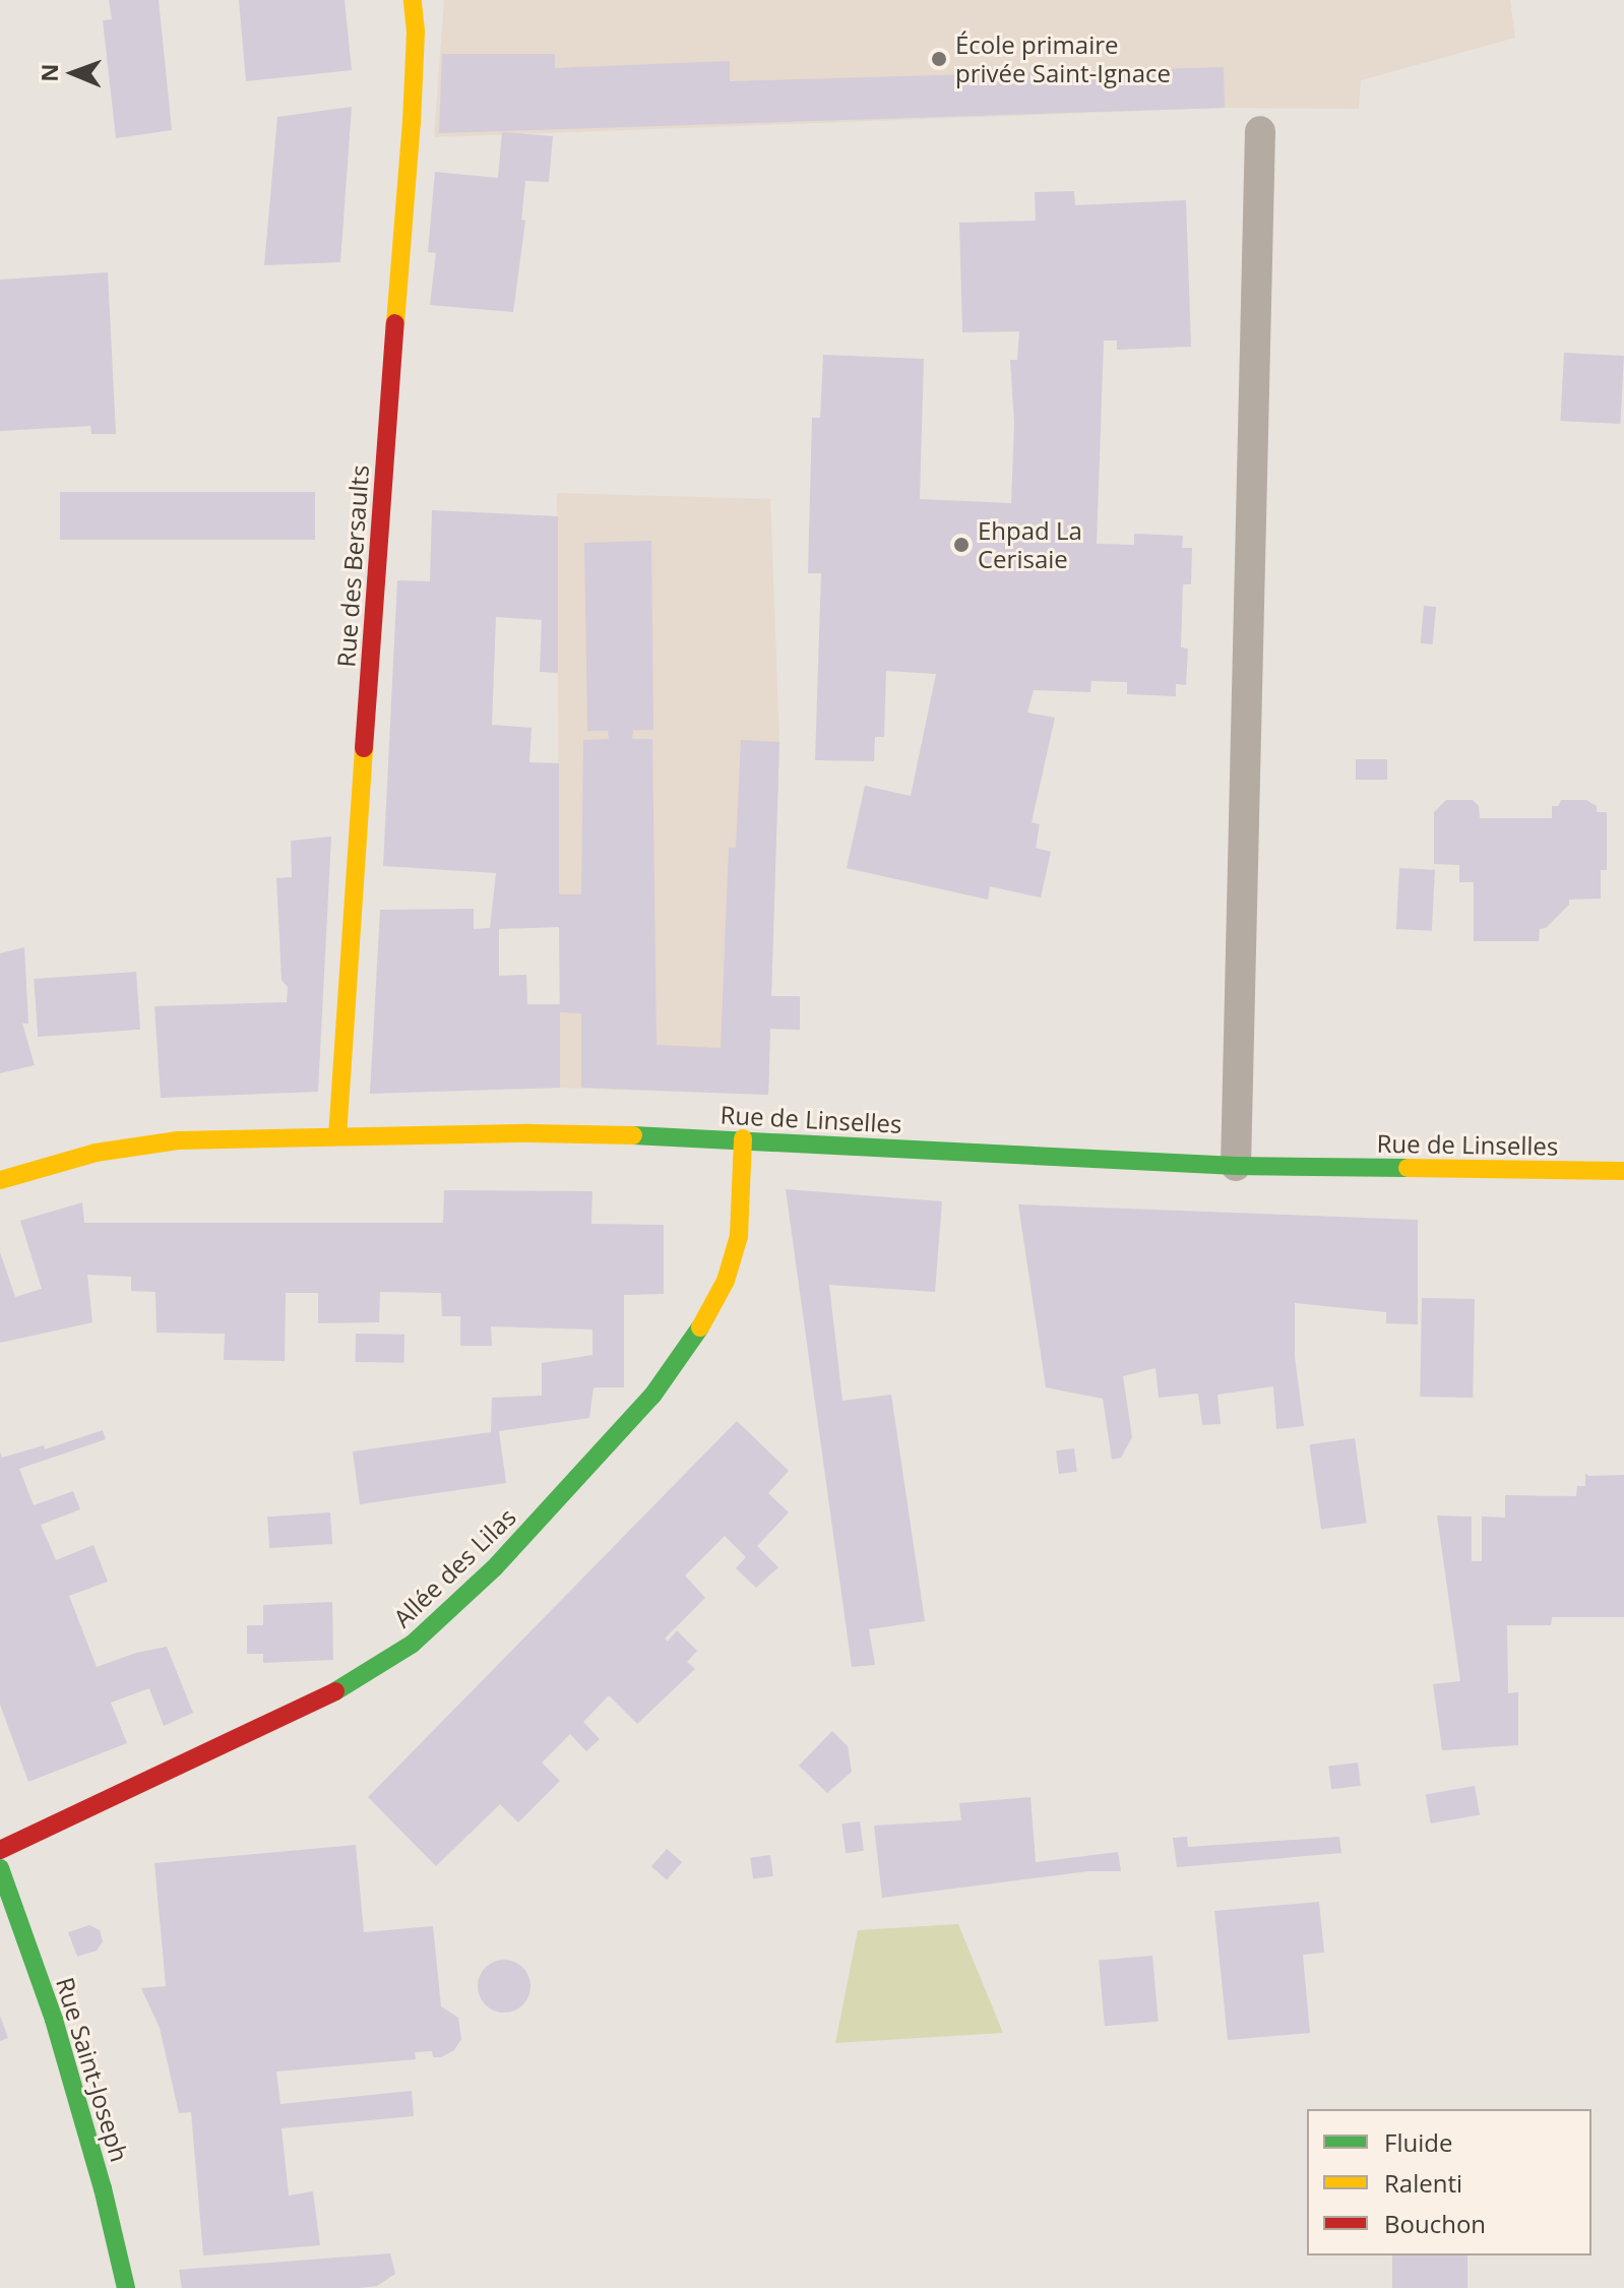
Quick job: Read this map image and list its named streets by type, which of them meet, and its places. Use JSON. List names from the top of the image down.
{
  "streets": {
    "street": [
      "Rue des Bersaults",
      "Rue de Linselles",
      "Allée des Lilas",
      "Rue Saint-Joseph"
    ]
  },
  "crossings": [
    ["Rue des Bersaults", "Rue de Linselles"],
    ["Rue de Linselles", "Allée des Lilas"]
  ],
  "places": ["École primaire privée Saint-Ignace", "Ehpad La Cerisaie"],
  "legend": ["Fluide", "Ralenti", "Bouchon"],
  "north": "left"
}
